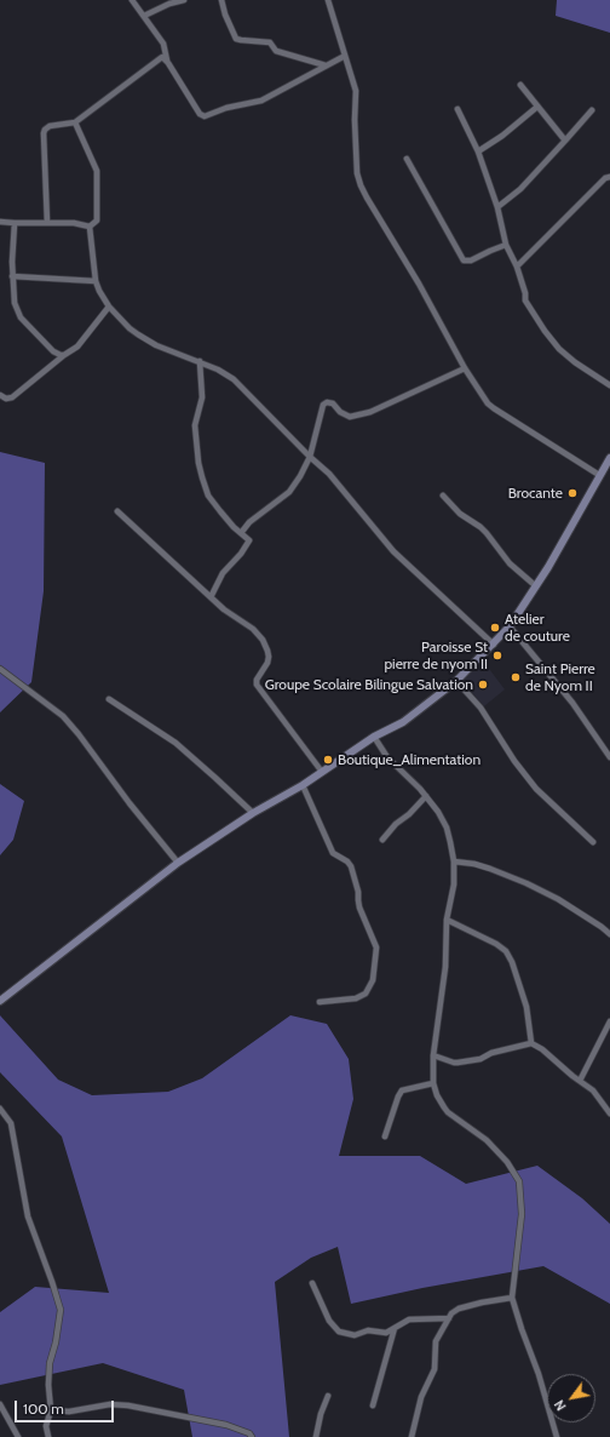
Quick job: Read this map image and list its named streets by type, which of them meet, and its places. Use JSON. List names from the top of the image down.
{
  "places": [
    "Brocante",
    "Atelier de couture",
    "Paroisse St pierre de nyom II",
    "Saint Pierre de Nyom II",
    "Groupe Scolaire Bilingue Salvation",
    "Boutique_Alimentation"
  ],
  "scale_bar": "100 m",
  "north": "bottom left"
}
